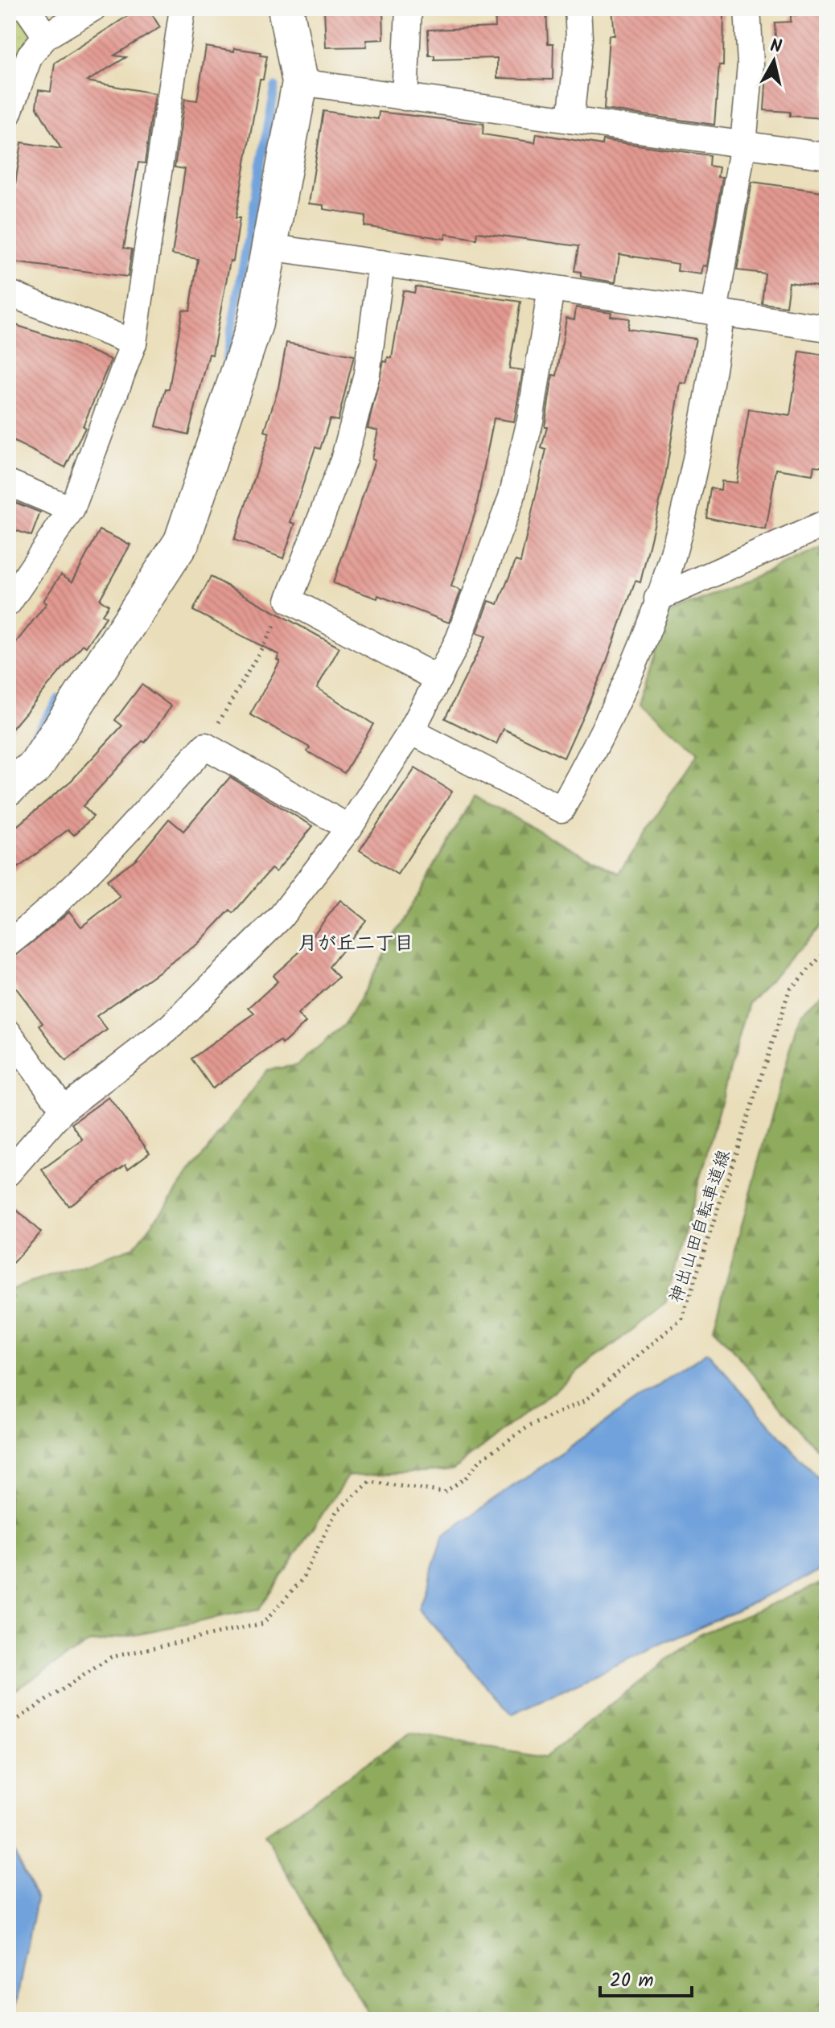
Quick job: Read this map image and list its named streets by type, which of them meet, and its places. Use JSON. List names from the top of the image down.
{
  "streets": {
    "path": ["神出山田自転車道線"]
  },
  "districts": ["月が丘二丁目"],
  "scale_bar": "20 m",
  "north": "top"
}
